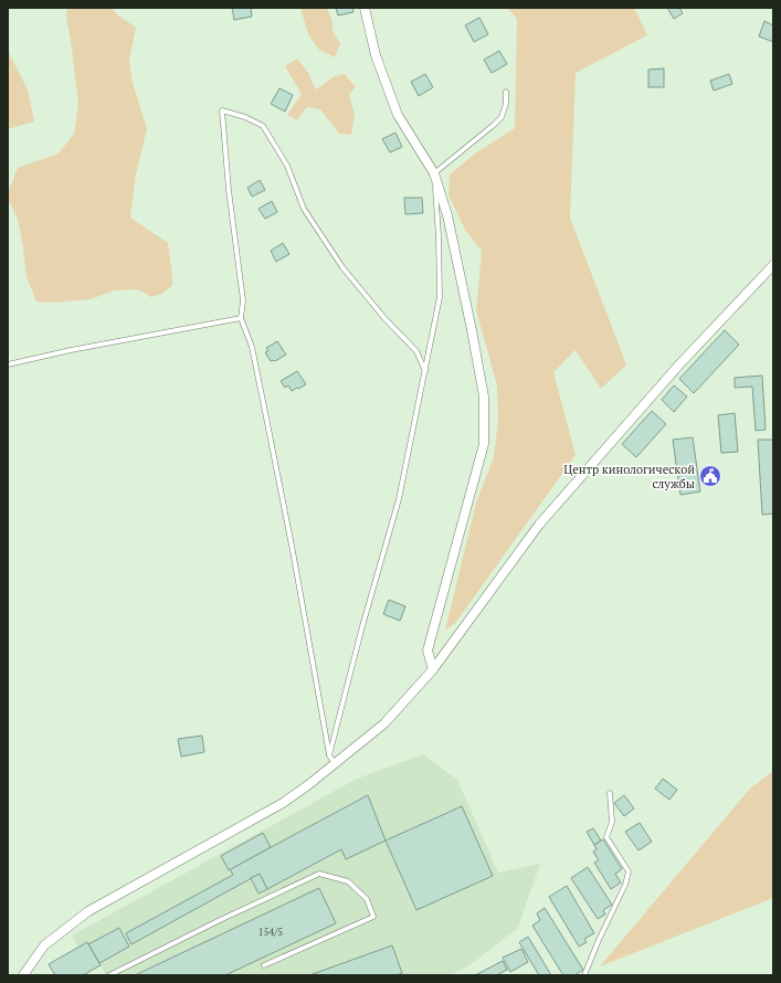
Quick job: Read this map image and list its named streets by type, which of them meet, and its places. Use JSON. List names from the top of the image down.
{
  "places": {
    "public building": ["Центр кинологической службы"]
  },
  "house_numbers": ["154/5"]
}
